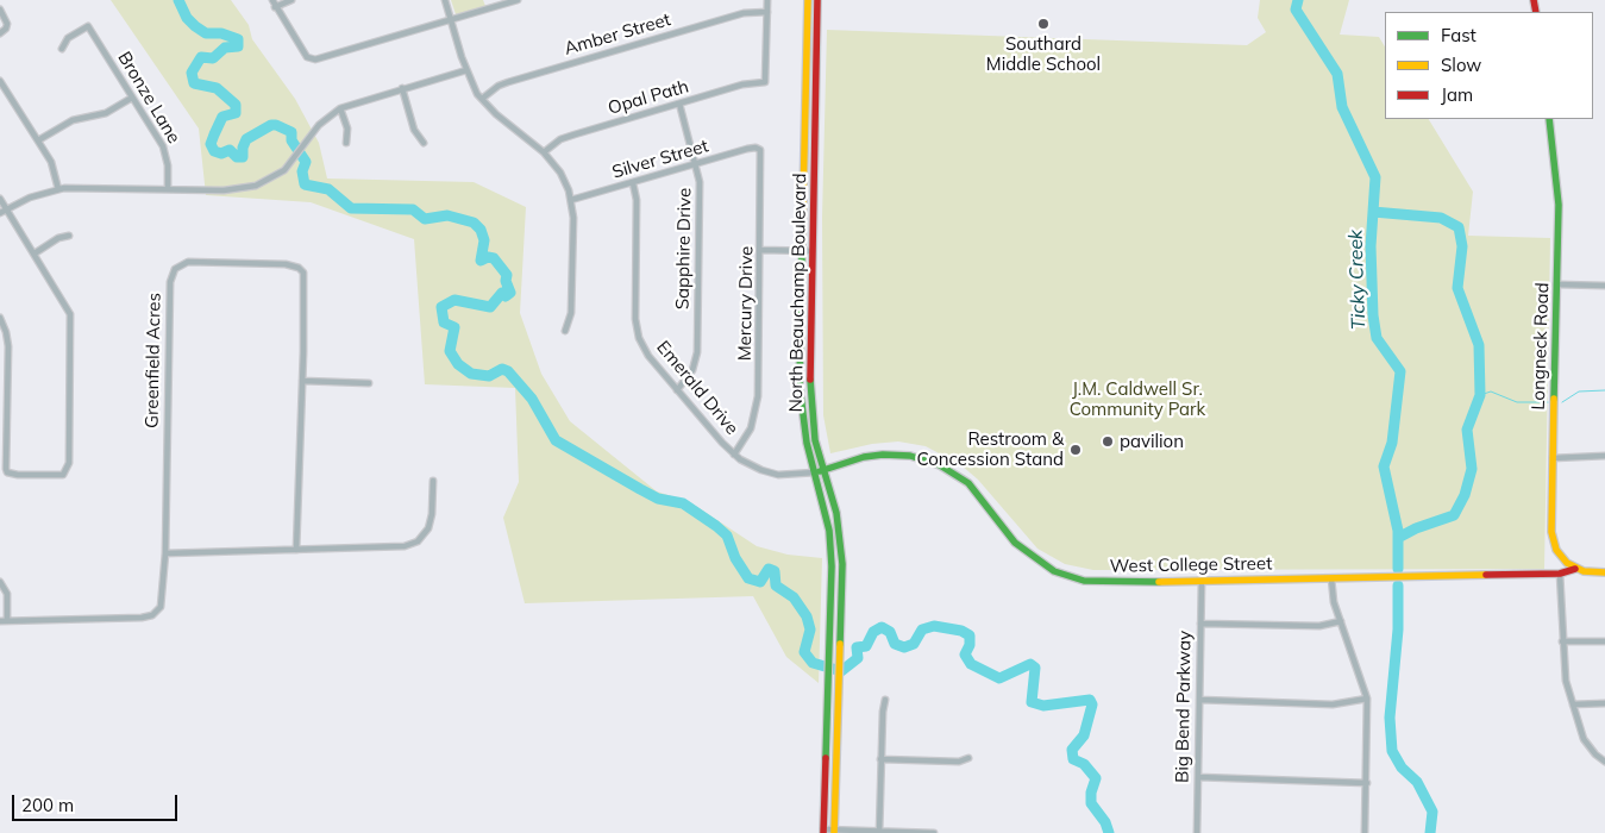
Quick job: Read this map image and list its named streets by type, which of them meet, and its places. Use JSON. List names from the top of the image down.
{
  "streets": {
    "street": [
      "Amber Street",
      "Bronze Lane",
      "Opal Path",
      "Silver Street",
      "Sapphire Drive",
      "North Beauchamp Boulevard",
      "Mercury Drive",
      "Longneck Road",
      "Greenfield Acres",
      "Emerald Drive",
      "West College Street",
      "Big Bend Parkway"
    ]
  },
  "crossings": [
    ["Amber Street", "Opal Path"],
    ["Opal Path", "Sapphire Drive"],
    ["Silver Street", "Sapphire Drive"],
    ["Silver Street", "Mercury Drive"],
    ["Silver Street", "Emerald Drive"],
    ["Sapphire Drive", "Emerald Drive"],
    ["North Beauchamp Boulevard", "Emerald Drive"],
    ["North Beauchamp Boulevard", "West College Street"],
    ["Mercury Drive", "Emerald Drive"],
    ["Longneck Road", "West College Street"],
    ["Emerald Drive", "West College Street"],
    ["West College Street", "Big Bend Parkway"]
  ],
  "water": ["Ticky Creek"],
  "parks": ["J.M. Caldwell Sr. Community Park"],
  "places": ["Southard Middle School", "pavilion", "Restroom & Concession Stand"],
  "legend": ["Fast", "Slow", "Jam"],
  "scale_bar": "200 m"
}
